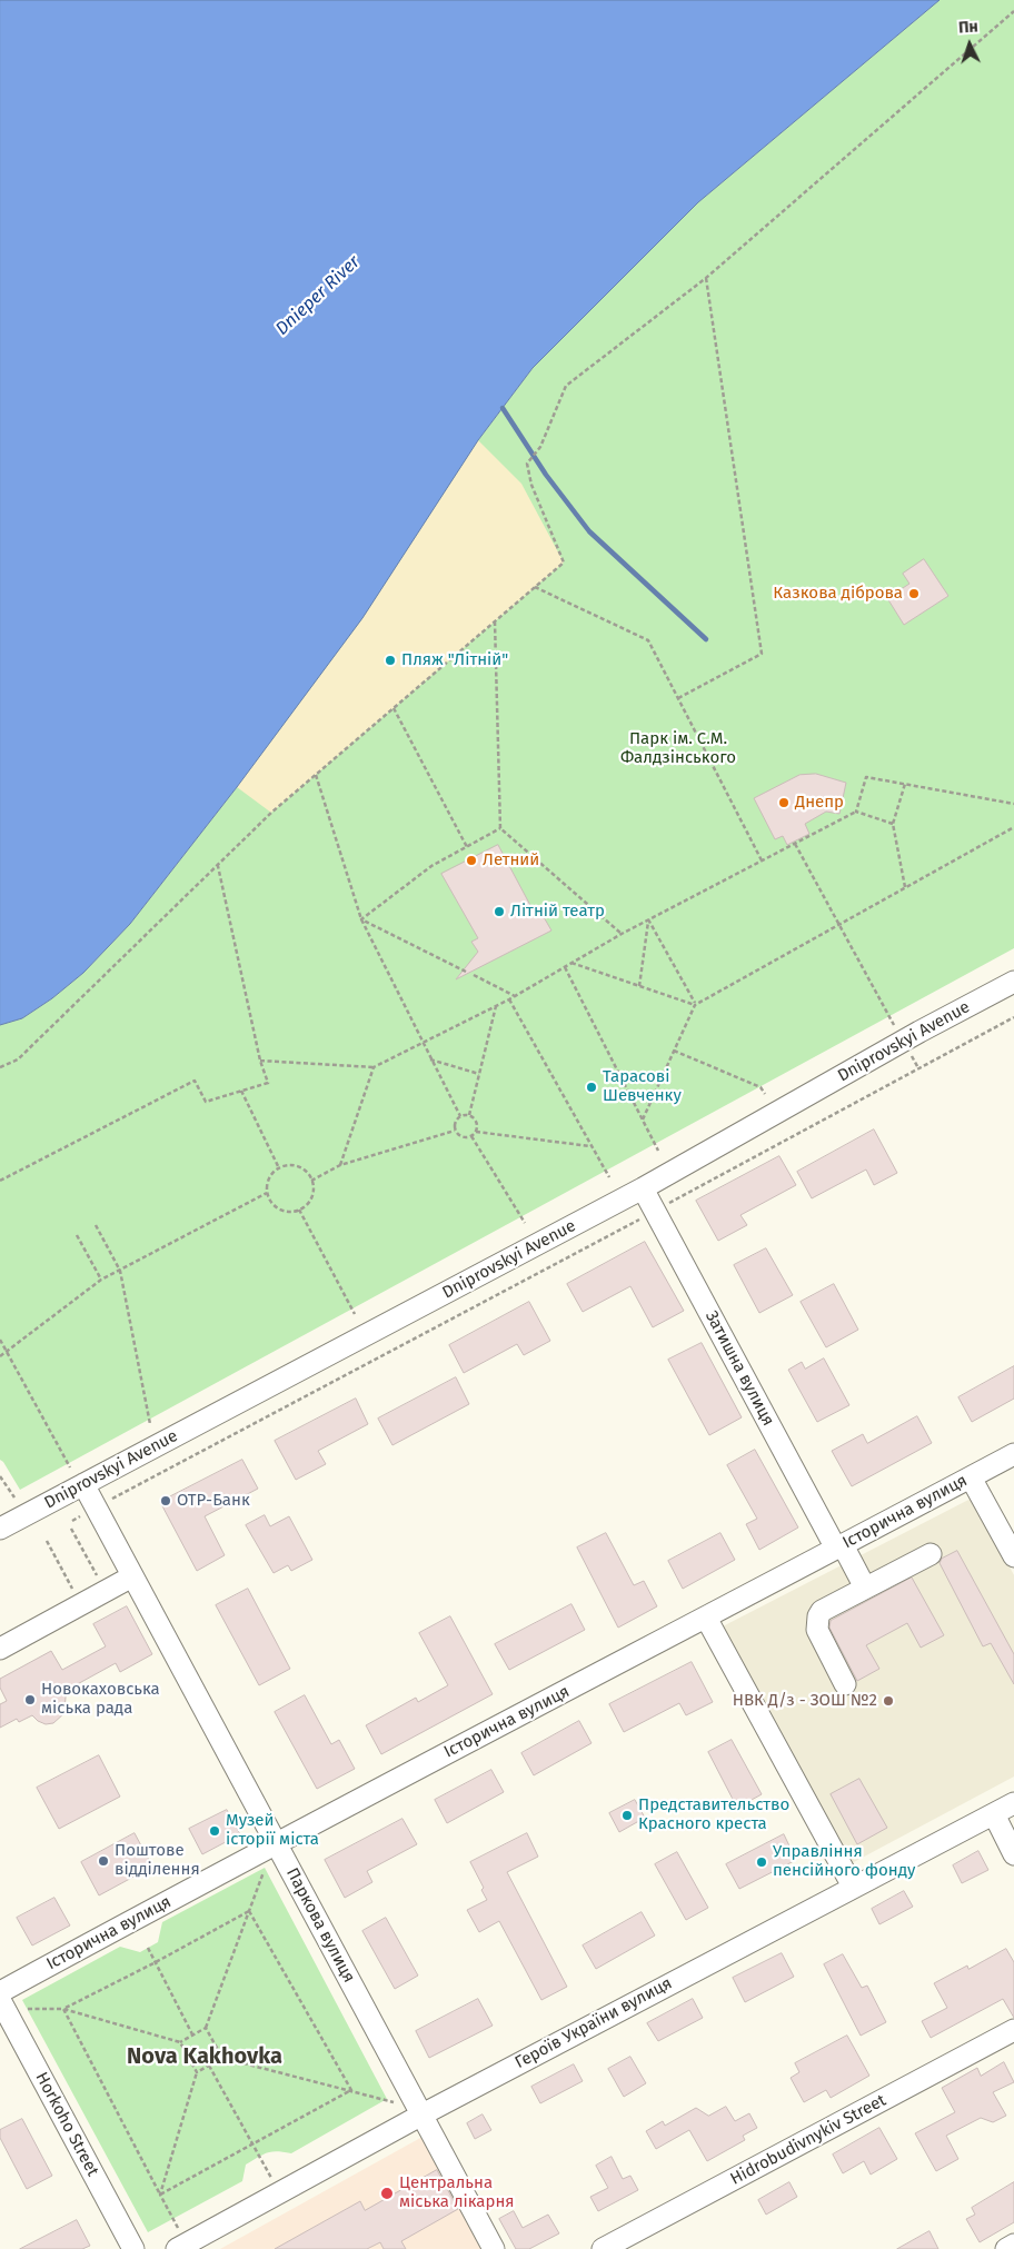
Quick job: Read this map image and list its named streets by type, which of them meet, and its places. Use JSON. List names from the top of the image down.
{
  "streets": {
    "street": [
      "Dniprovskyi Avenue",
      "Затишна вулиця",
      "Історична вулиця",
      "Паркова вулиця",
      "Героїв України вулиця",
      "Horkoho Street",
      "Hidrobudivnykiv Street"
    ]
  },
  "crossings": [
    ["Dniprovskyi Avenue", "Затишна вулиця"],
    ["Dniprovskyi Avenue", "Паркова вулиця"],
    ["Затишна вулиця", "Історична вулиця"],
    ["Історична вулиця", "Паркова вулиця"],
    ["Паркова вулиця", "Героїв України вулиця"]
  ],
  "districts": ["Nova Kakhovka"],
  "water": ["Dnieper River"],
  "parks": ["Парк ім. С.М. Фалдзінського"],
  "places": [
    "Казкова дiброва",
    "Пляж \"Літній\"",
    "Днепр",
    "Летний",
    "Літній театр",
    "Тарасові Шевченку",
    "ОТР-Банк",
    "Новокаховська міська рада",
    "НВК Д/з - ЗОШ №2",
    "Представительство Красного креста",
    "Музей історії міста",
    "Поштове відділення",
    "Управління пенсійного фонду",
    "Центральна міська лікарня"
  ],
  "north": "top"
}
